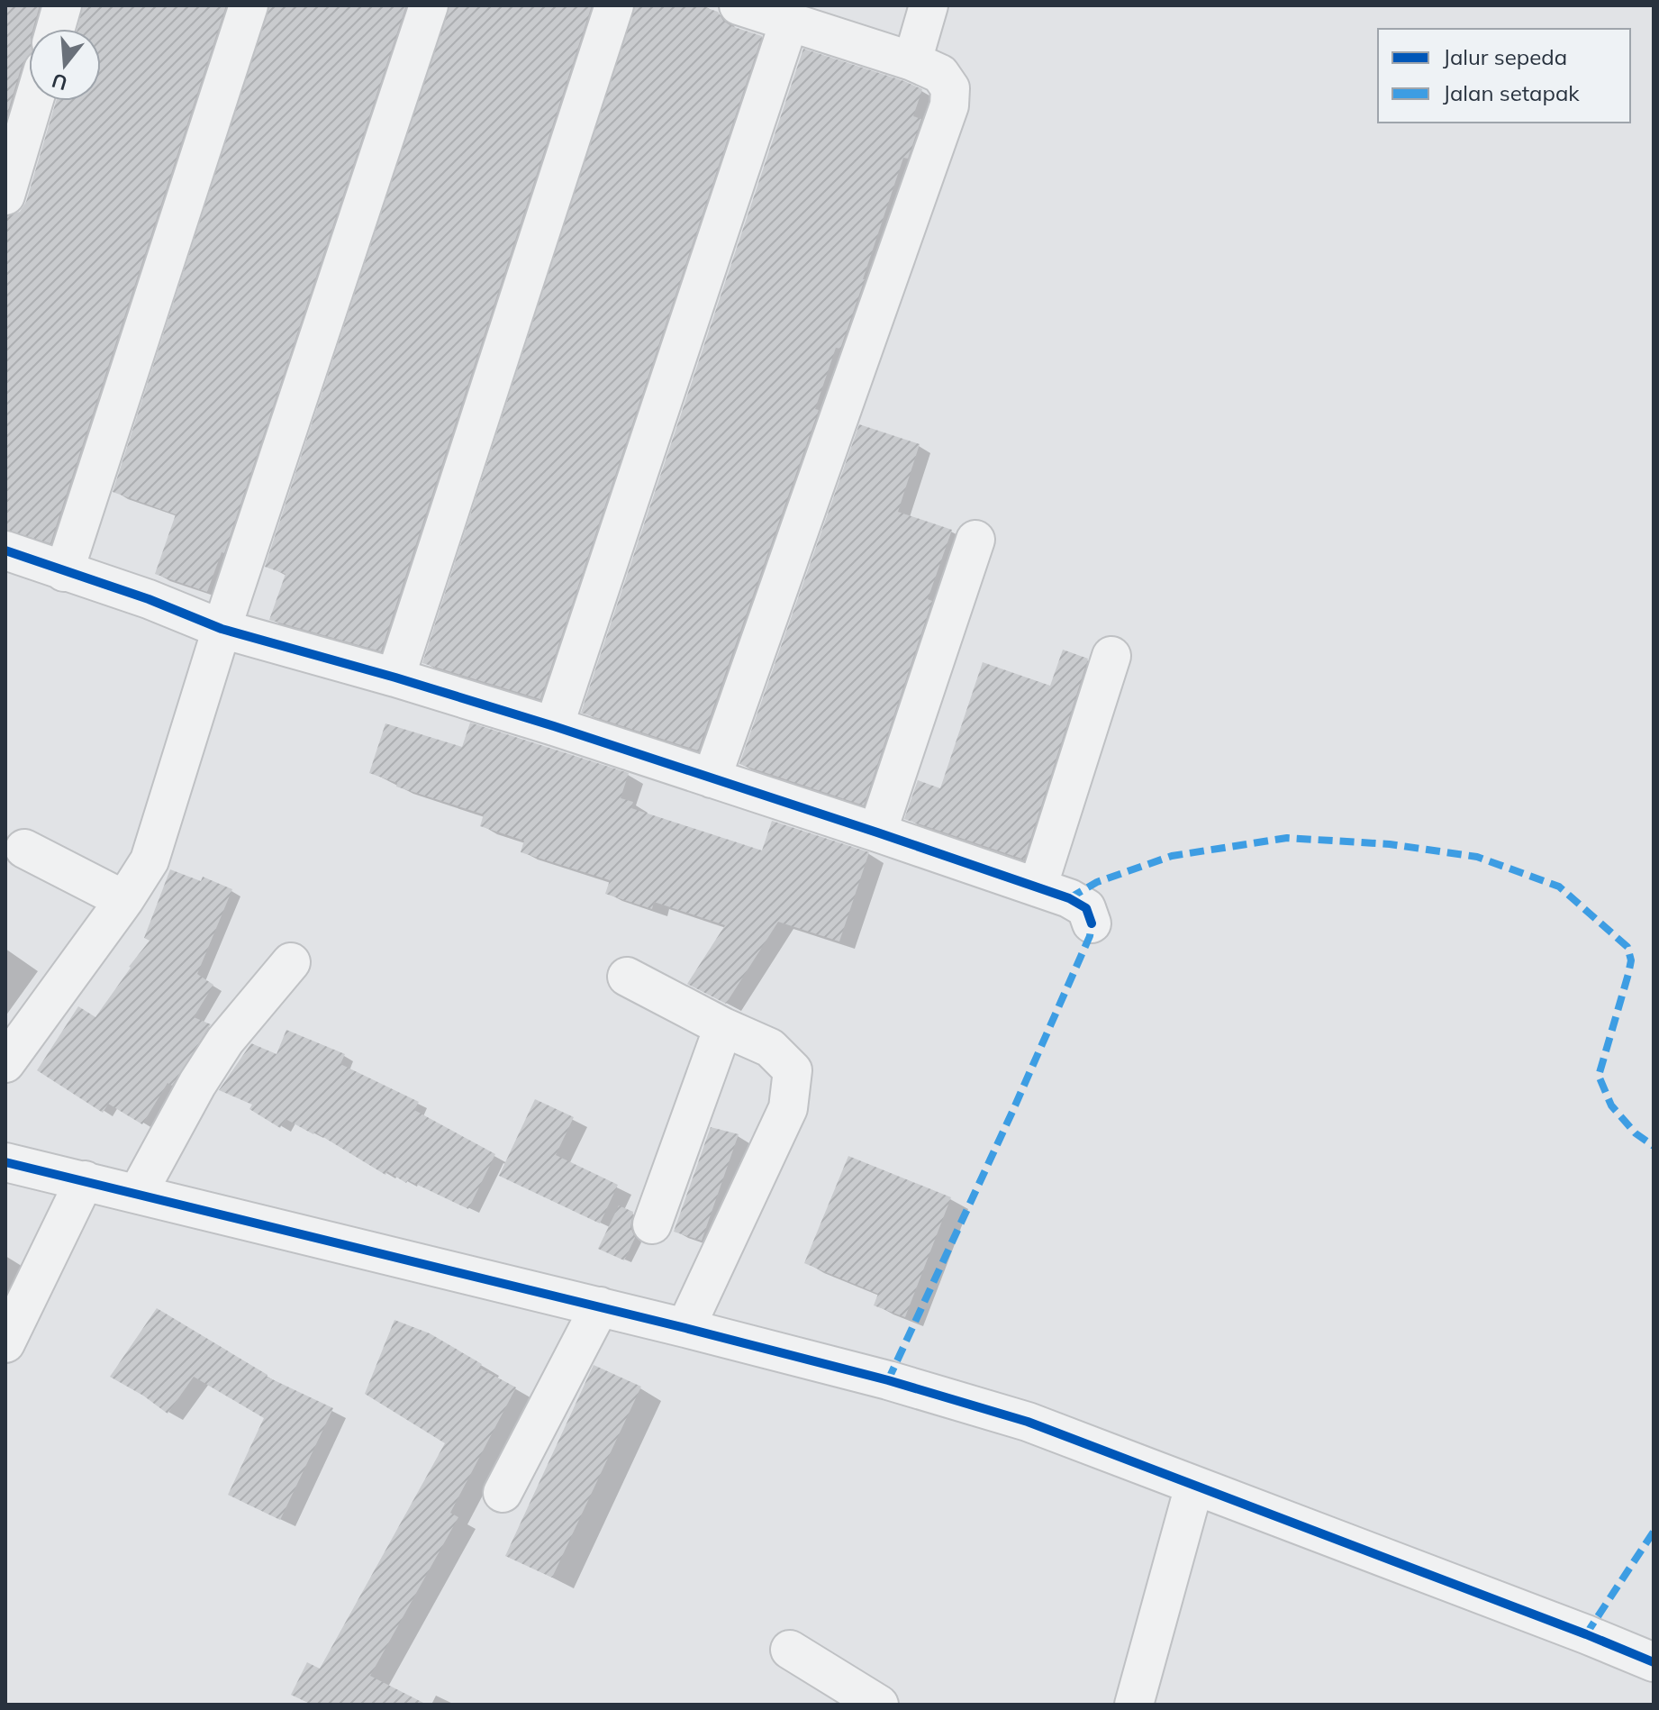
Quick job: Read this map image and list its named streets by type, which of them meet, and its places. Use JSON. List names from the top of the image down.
{
  "legend": ["Jalur sepeda", "Jalan setapak"],
  "north": "bottom"
}
